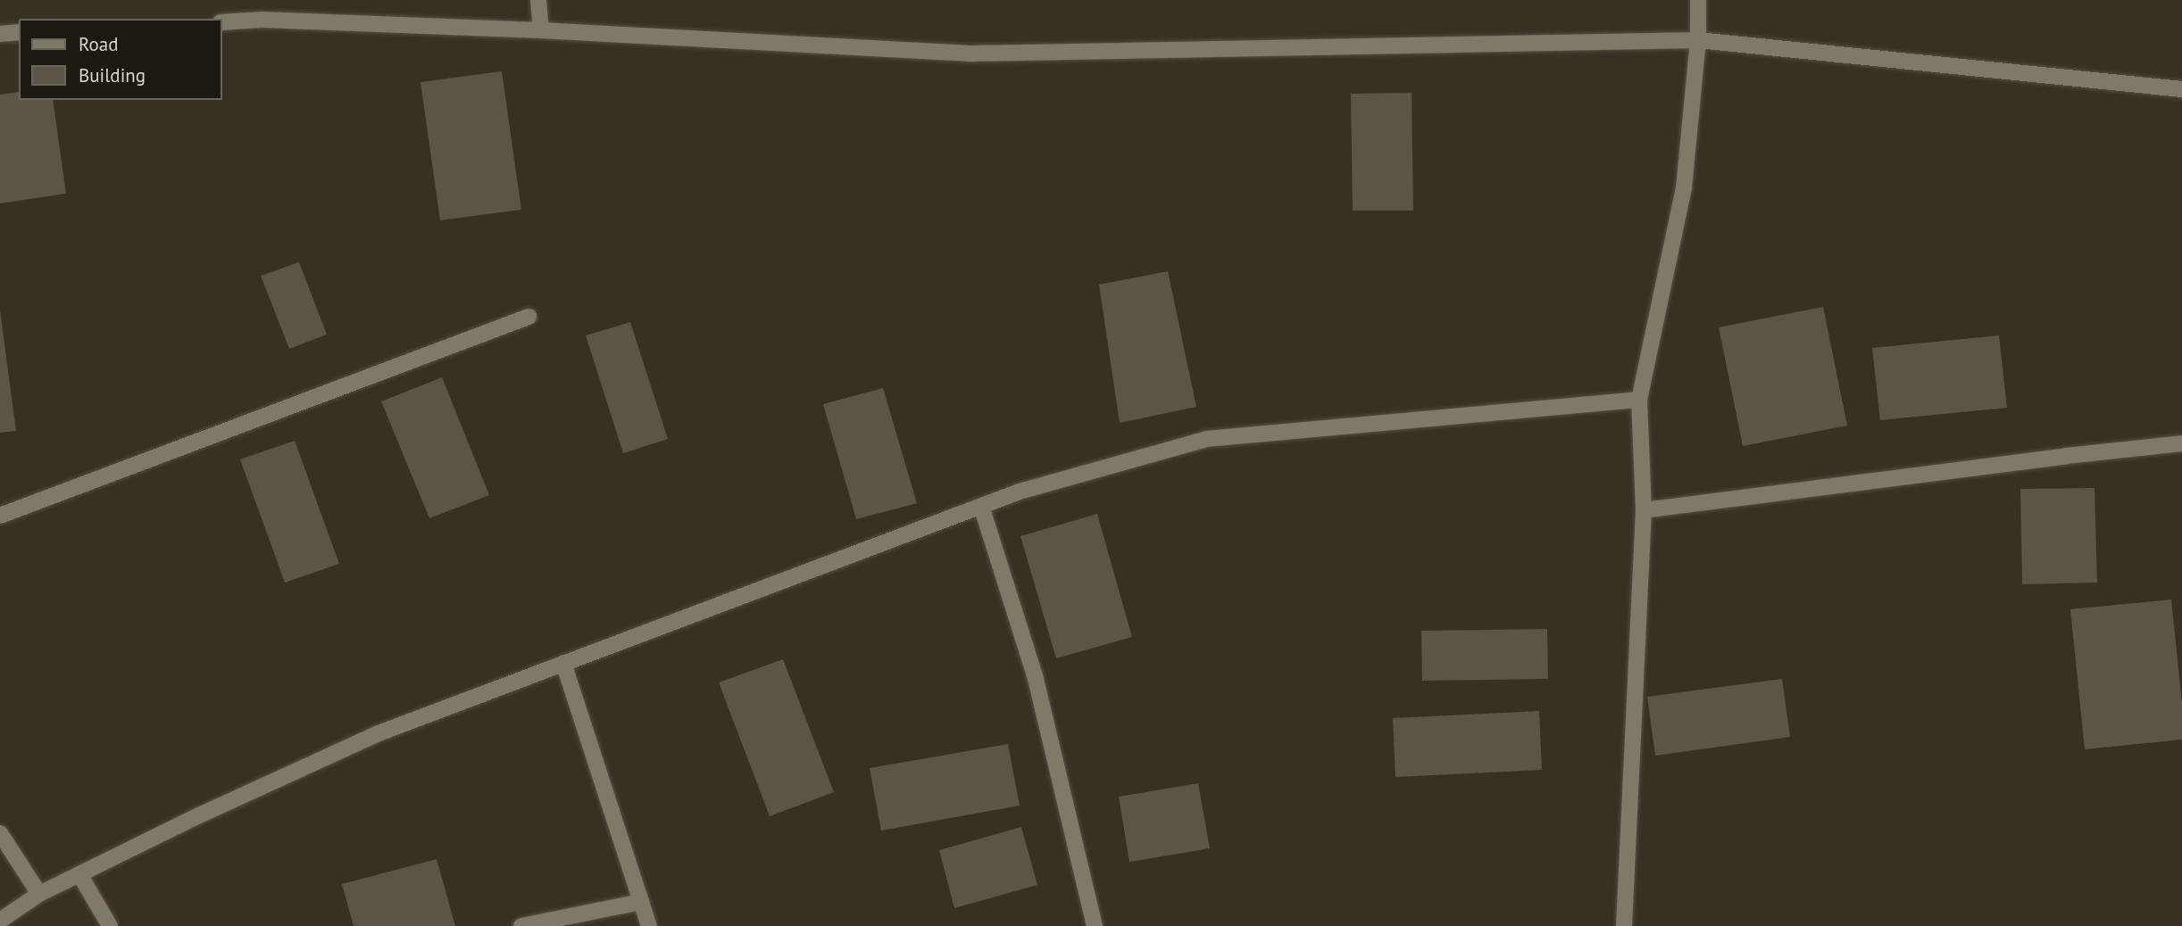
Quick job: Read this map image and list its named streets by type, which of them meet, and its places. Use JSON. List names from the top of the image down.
{
  "legend": ["Road", "Building"]
}
